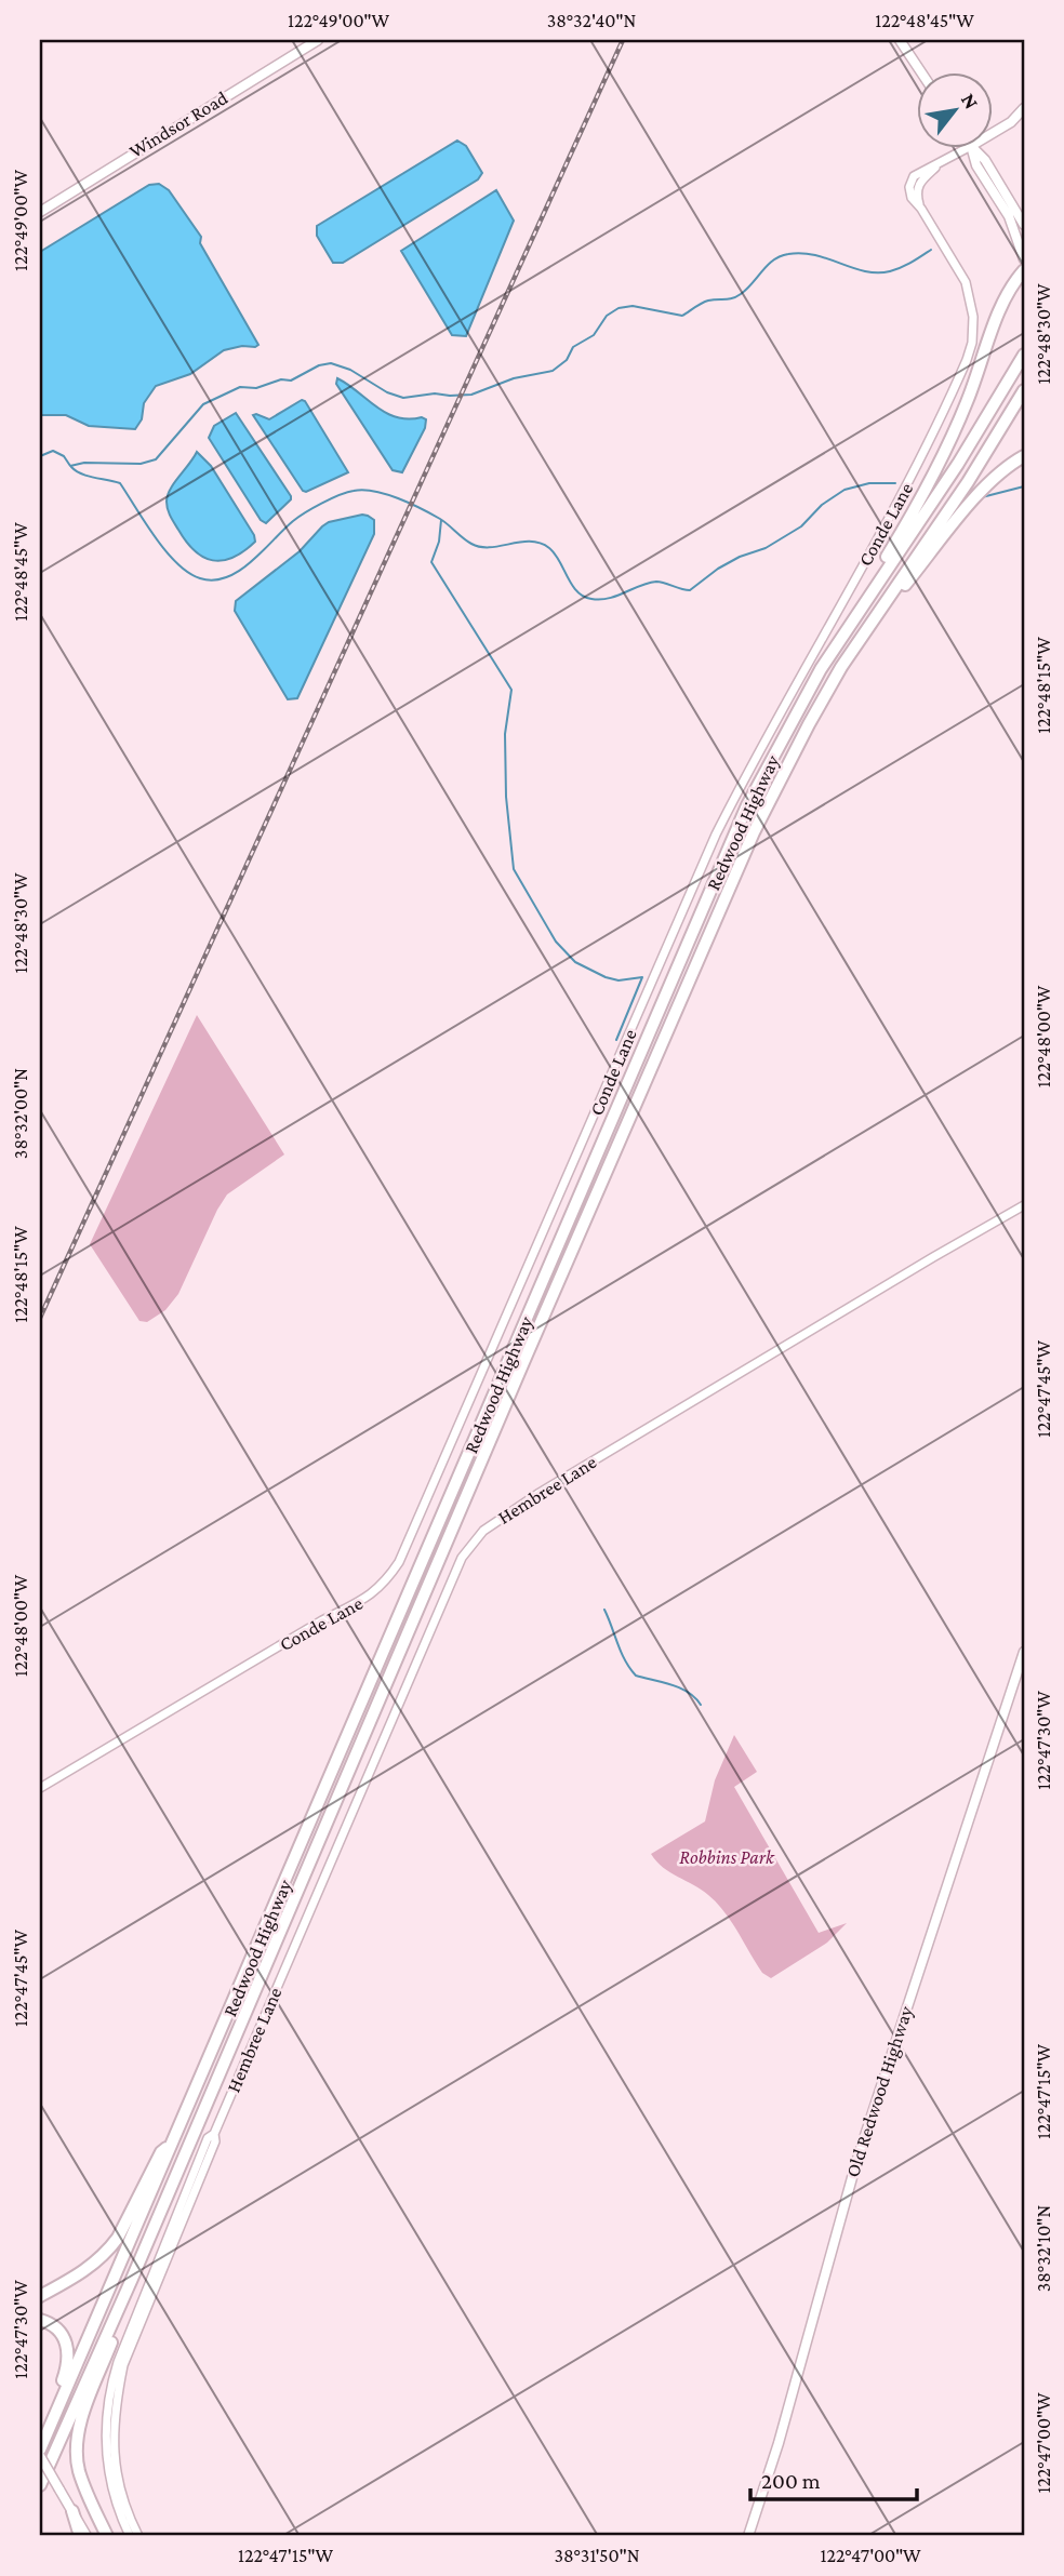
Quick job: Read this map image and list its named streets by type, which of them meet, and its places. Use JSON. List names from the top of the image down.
{
  "streets": {
    "highway": ["Redwood Highway"],
    "main road": ["Windsor Road", "Old Redwood Highway"],
    "street": ["Conde Lane", "Hembree Lane"]
  },
  "parks": ["Robbins Park"],
  "scale_bar": "200 m",
  "north": "top right",
  "coordinates": [
    "122°49'00\"W",
    "38°32'40\"N",
    "122°48'45\"W",
    "122°48'30\"W",
    "122°48'15\"W",
    "122°48'00\"W",
    "38°32'00\"N",
    "122°47'45\"W",
    "122°47'30\"W",
    "122°47'15\"W",
    "38°32'10\"N",
    "122°47'00\"W",
    "38°31'50\"N"
  ]
}
